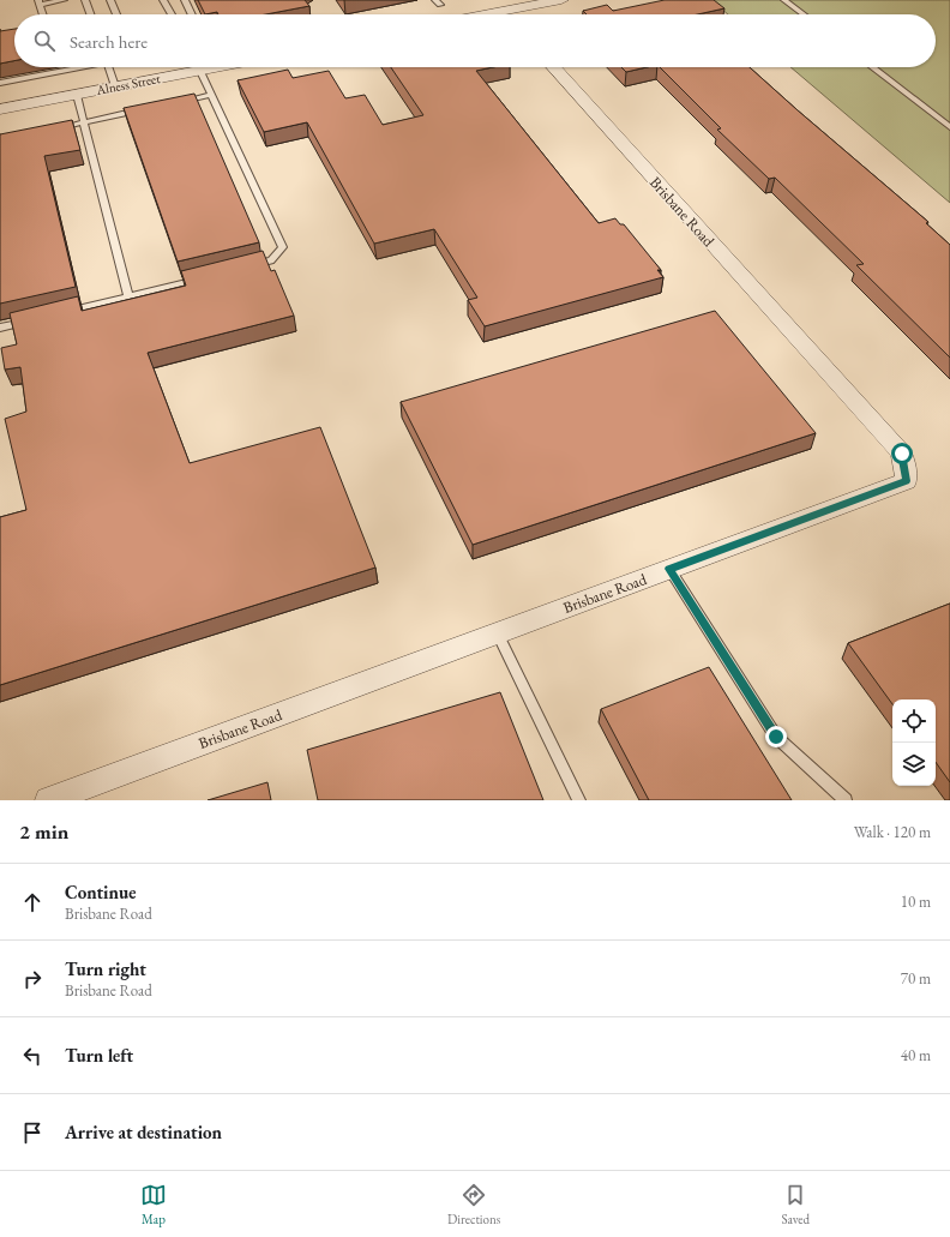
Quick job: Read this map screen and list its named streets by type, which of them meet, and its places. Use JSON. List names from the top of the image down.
{
  "streets": {
    "street": ["Alness Street", "Brisbane Road"]
  },
  "page": {
    "search": "Search here",
    "heading": ["2 min", "Walk · 120 m"],
    "list": [
      ["Continue", "Brisbane Road", "10 m"],
      ["Turn right", "Brisbane Road", "70 m"],
      ["Turn left", "40 m"],
      "Arrive at destination"
    ],
    "nav": ["Map", "Directions", "Saved"]
  }
}
